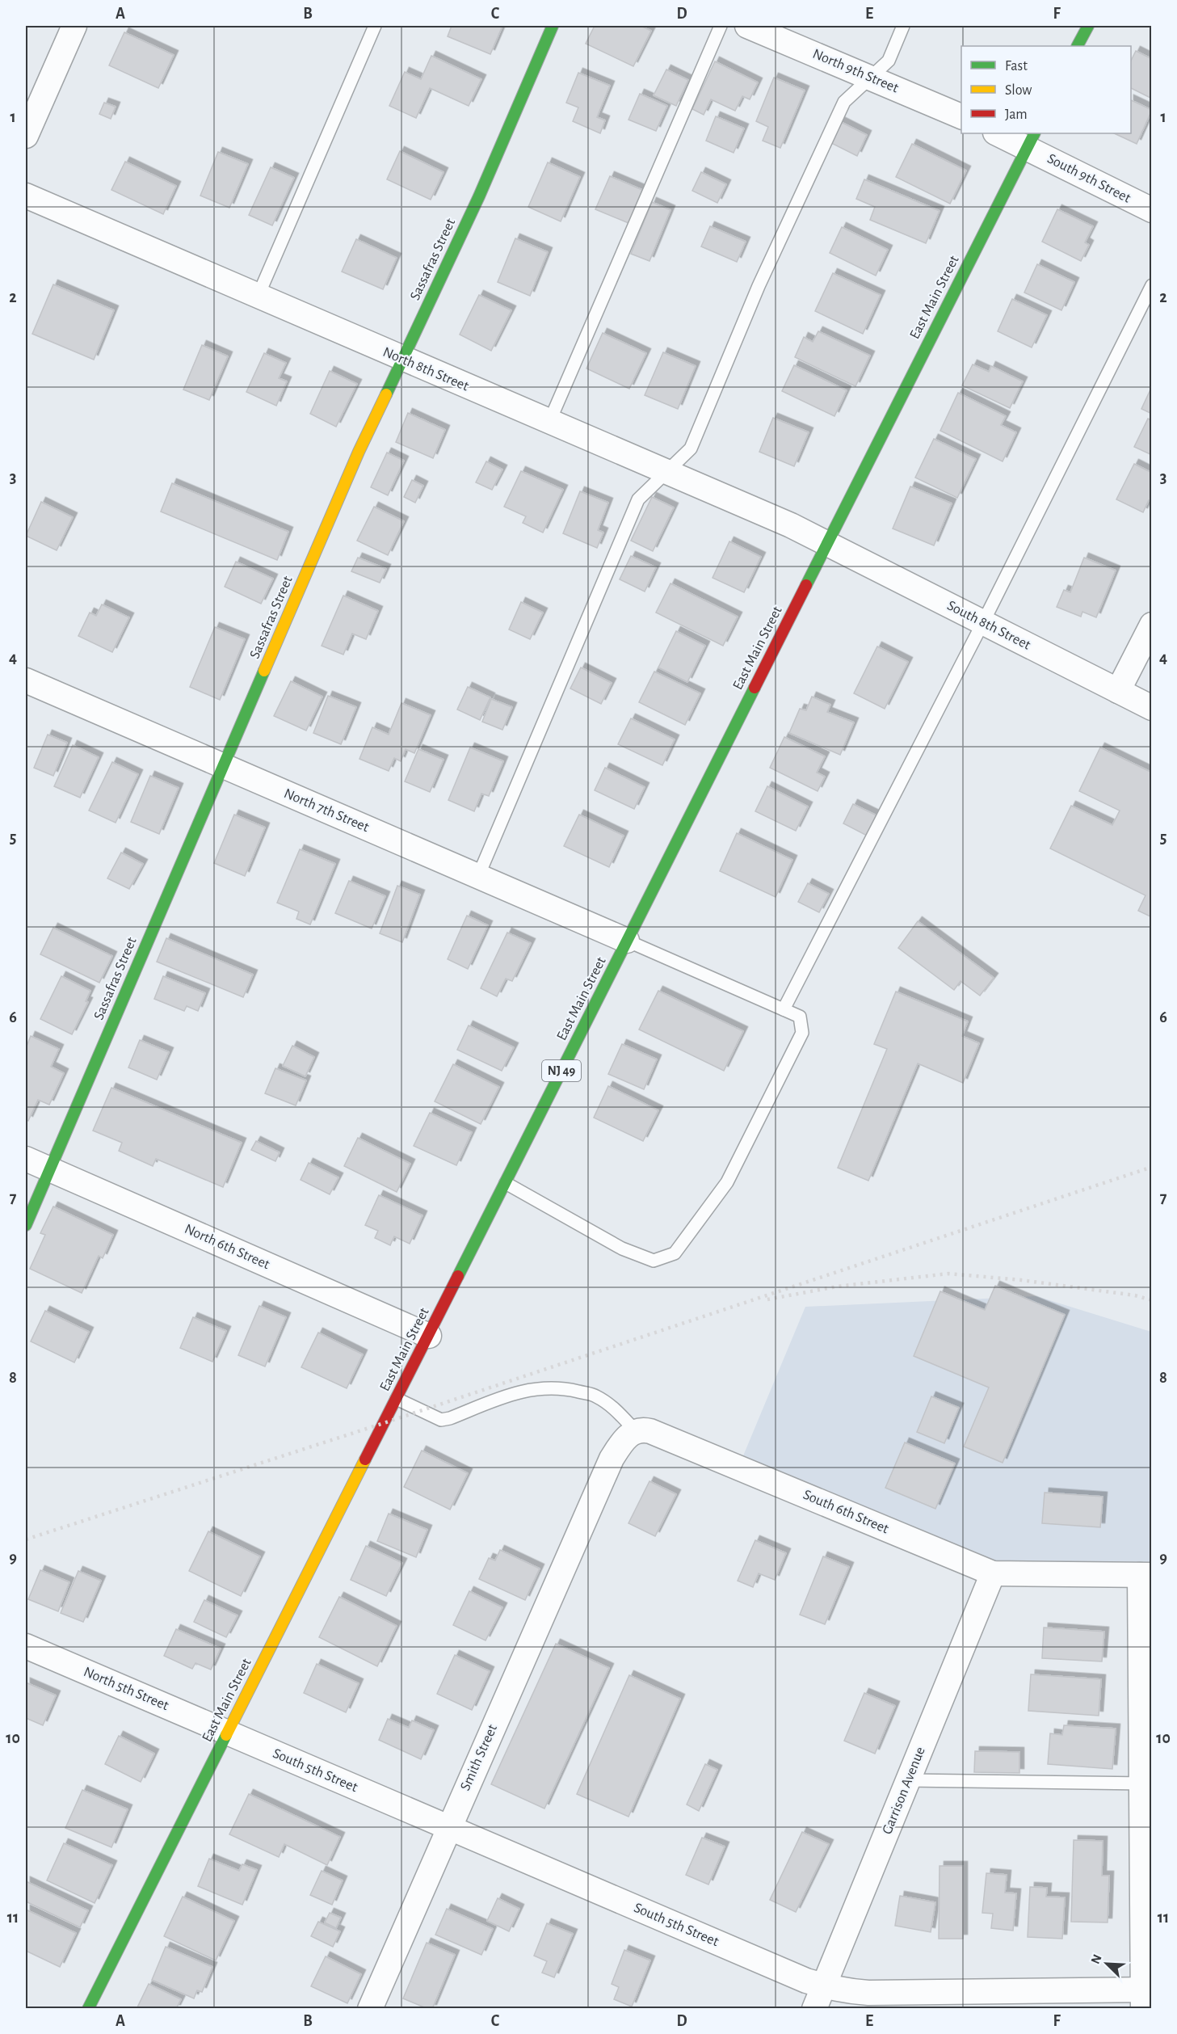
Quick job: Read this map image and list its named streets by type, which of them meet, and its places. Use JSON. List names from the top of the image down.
{
  "streets": {
    "main road": ["Sassafras Street", "East Main Street", "NJ 49"],
    "street": [
      "North 9th Street",
      "South 9th Street",
      "North 8th Street",
      "South 8th Street",
      "North 7th Street",
      "North 6th Street",
      "South 6th Street",
      "North 5th Street",
      "Smith Street",
      "South 5th Street",
      "Garrison Avenue"
    ]
  },
  "crossings": [
    ["South 9th Street", "East Main Street"],
    ["Sassafras Street", "North 8th Street"],
    ["Sassafras Street", "North 7th Street"],
    ["Sassafras Street", "North 6th Street"],
    ["East Main Street", "North 8th Street"],
    ["East Main Street", "South 8th Street"],
    ["East Main Street", "North 7th Street"],
    ["East Main Street", "North 6th Street"],
    ["East Main Street", "North 5th Street"],
    ["East Main Street", "South 5th Street"],
    ["North 8th Street", "South 8th Street"],
    ["South 6th Street", "Smith Street"],
    ["South 6th Street", "Garrison Avenue"],
    ["North 5th Street", "South 5th Street"],
    ["Smith Street", "South 5th Street"],
    ["South 5th Street", "Garrison Avenue"]
  ],
  "legend": ["Fast", "Slow", "Jam"],
  "north": "top left",
  "grid": {
    "columns": [
      "A",
      "B",
      "C",
      "D",
      "E",
      "F"
    ],
    "rows": [
      "1",
      "2",
      "3",
      "4",
      "5",
      "6",
      "7",
      "8",
      "9",
      "10",
      "11"
    ]
  }
}
